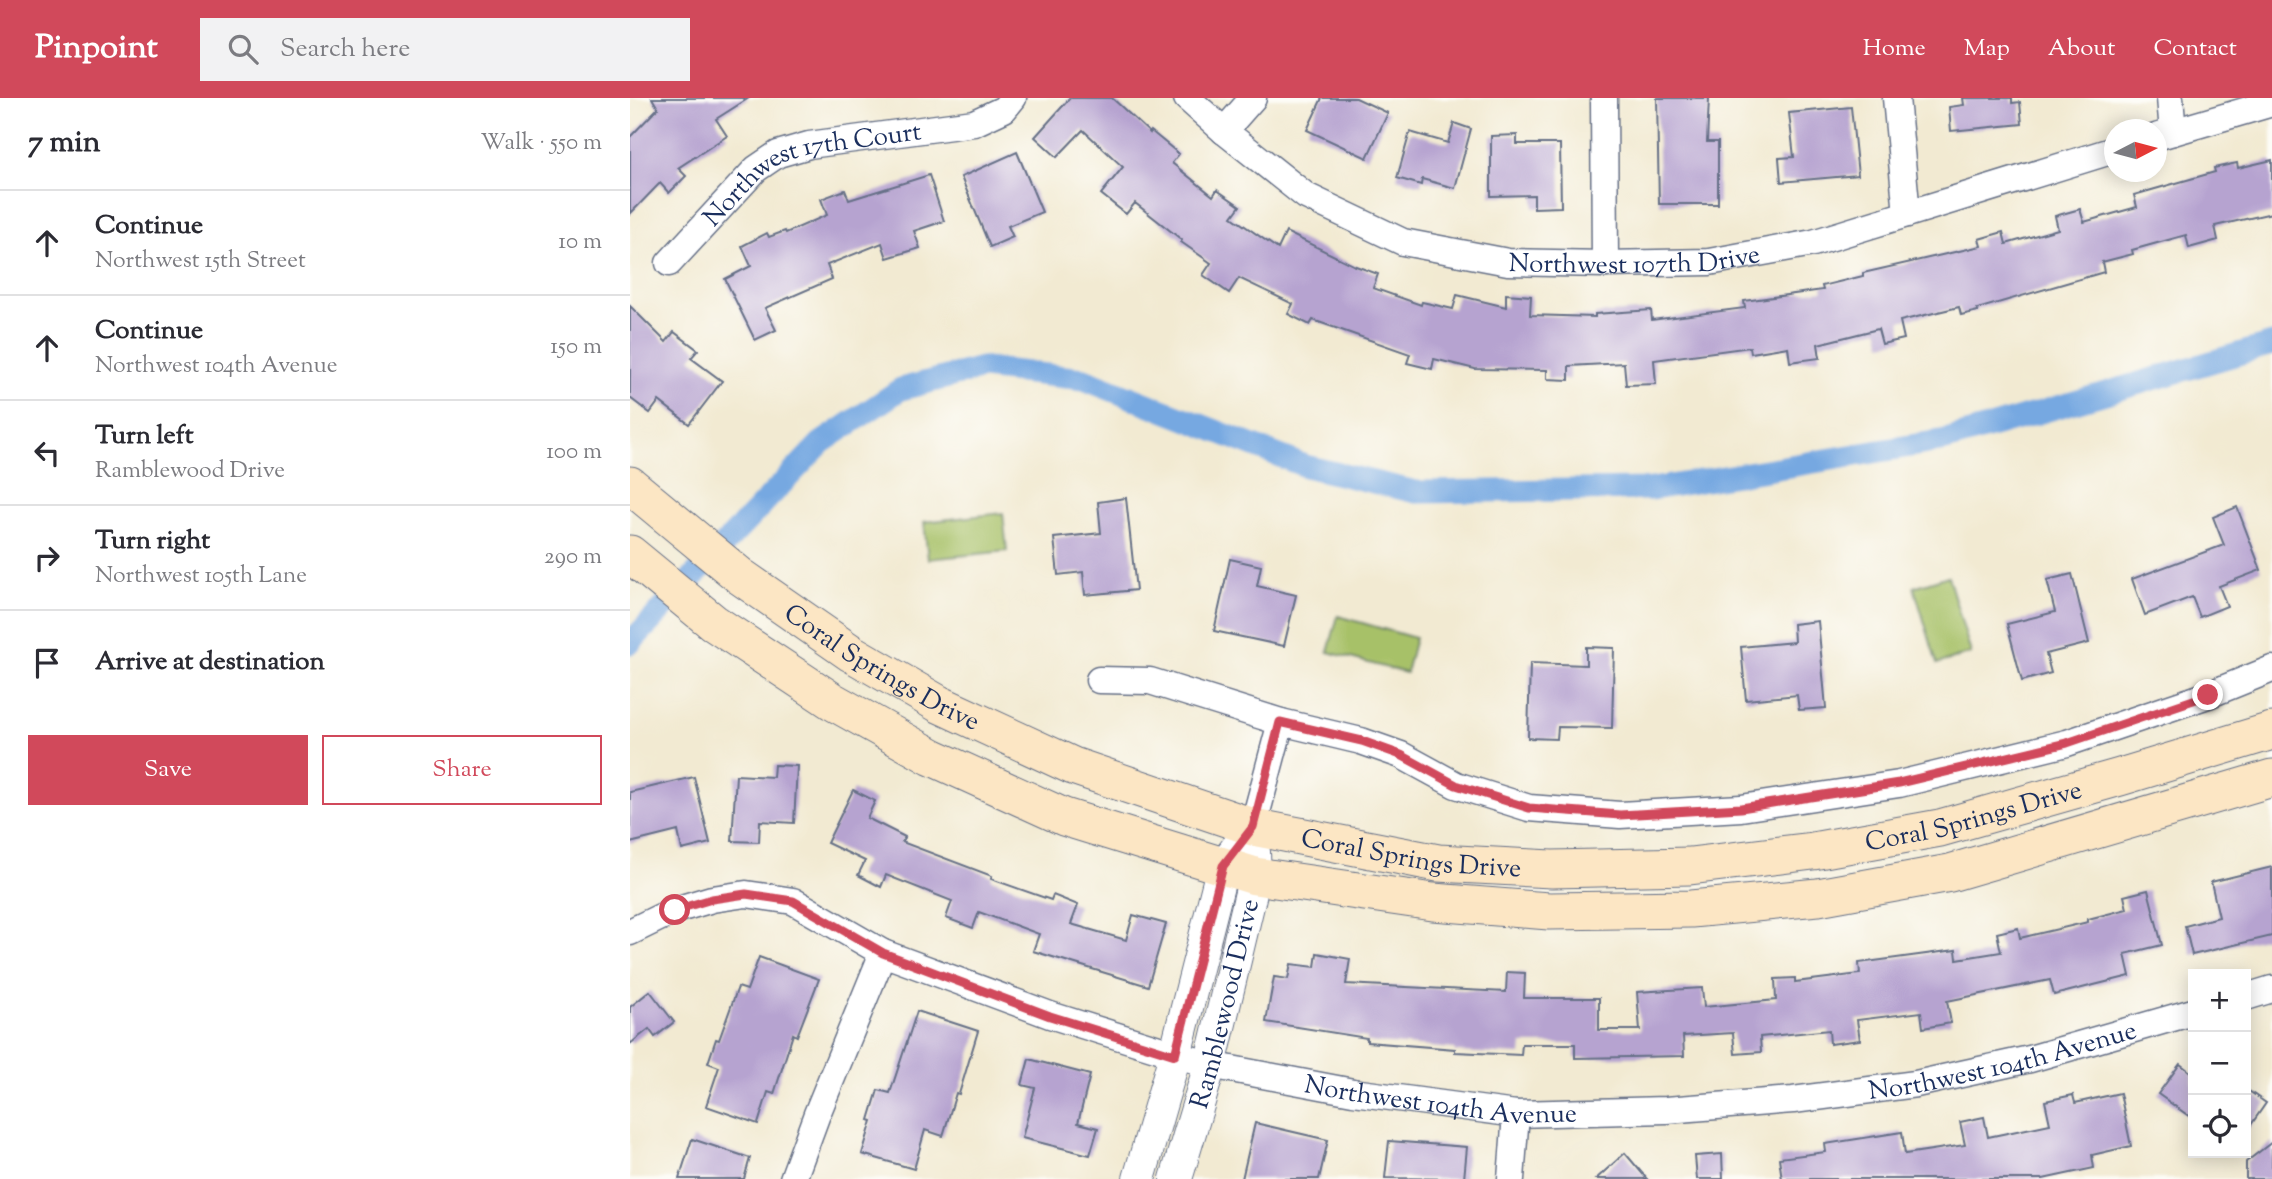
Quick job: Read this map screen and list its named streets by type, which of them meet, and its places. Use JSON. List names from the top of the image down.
{
  "streets": {
    "main road": ["Coral Springs Drive"],
    "street": [
      "Northwest 17th Court",
      "Northwest 107th Drive",
      "Ramblewood Drive",
      "Northwest 104th Avenue"
    ]
  },
  "crossings": [
    ["Coral Springs Drive", "Ramblewood Drive"],
    ["Ramblewood Drive", "Northwest 104th Avenue"]
  ],
  "north": "right",
  "page": {
    "header": "Pinpoint",
    "search": "Search here",
    "nav": [
      "Home",
      "Map",
      "About",
      "Contact"
    ],
    "heading": ["7 min", "Walk · 550 m"],
    "list": [
      ["Continue", "Northwest 15th Street", "10 m"],
      ["Continue", "Northwest 104th Avenue", "150 m"],
      ["Turn left", "Ramblewood Drive", "100 m"],
      ["Turn right", "Northwest 105th Lane", "290 m"],
      "Arrive at destination"
    ],
    "buttons": ["Save", "Share"],
    "map_buttons": ["+", "−"]
  }
}
